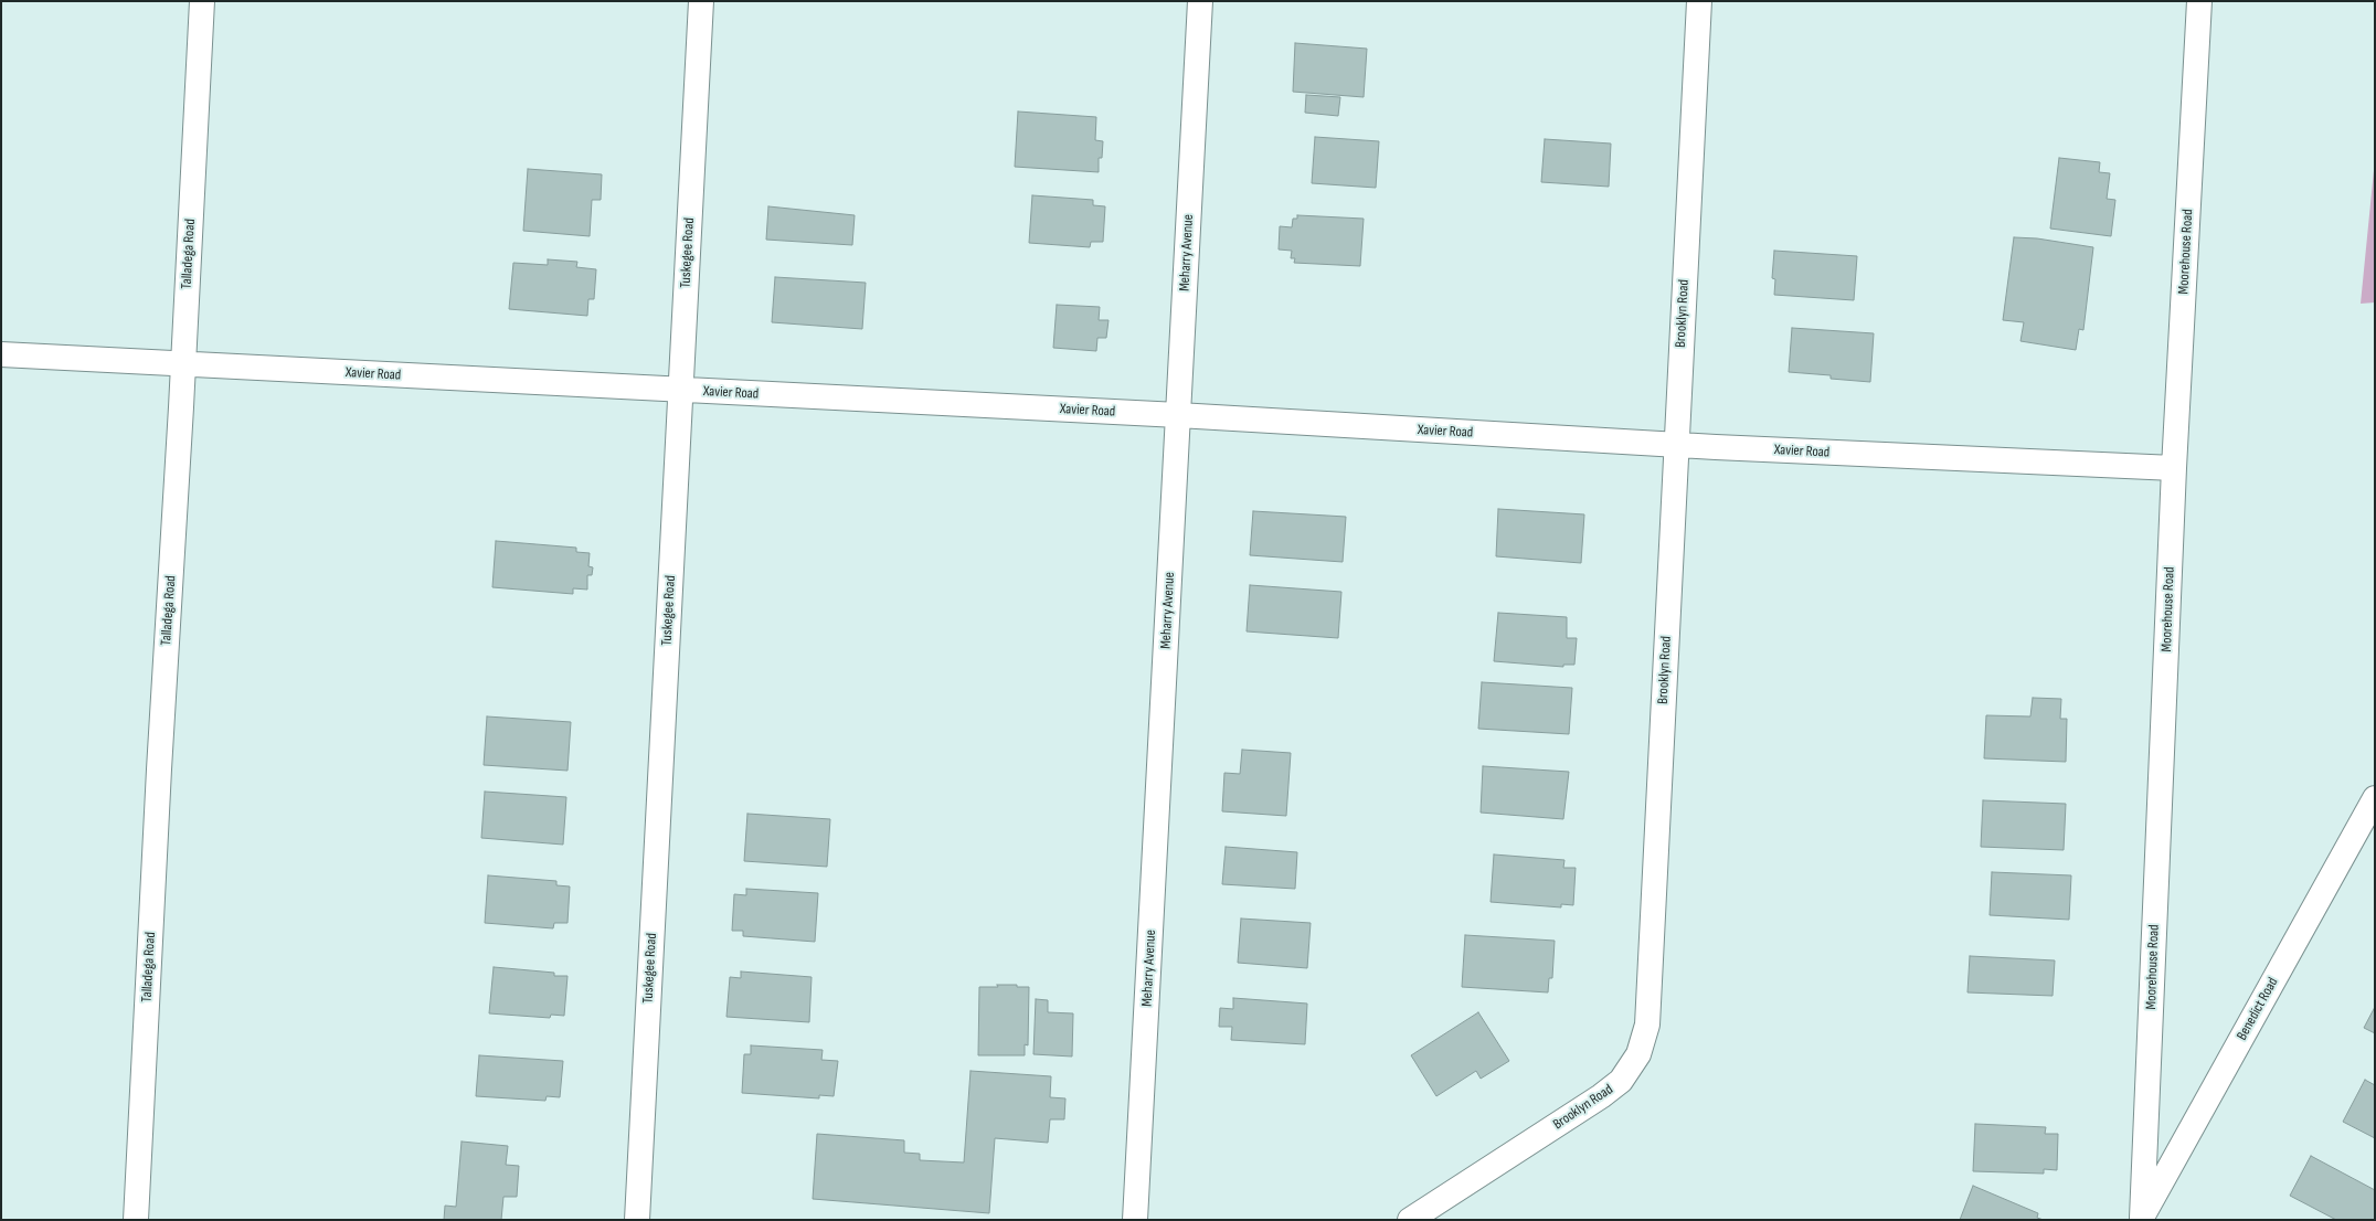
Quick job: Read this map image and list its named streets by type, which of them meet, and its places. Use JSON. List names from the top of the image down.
{
  "streets": {
    "street": [
      "Moorehouse Road",
      "Tuskegee Road",
      "Meharry Avenue",
      "Talladega Road",
      "Brooklyn Road",
      "Xavier Road",
      "Benedict Road"
    ]
  },
  "crossings": [
    ["Moorehouse Road", "Xavier Road"],
    ["Moorehouse Road", "Benedict Road"],
    ["Tuskegee Road", "Xavier Road"],
    ["Meharry Avenue", "Xavier Road"],
    ["Talladega Road", "Xavier Road"],
    ["Brooklyn Road", "Xavier Road"]
  ]
}
